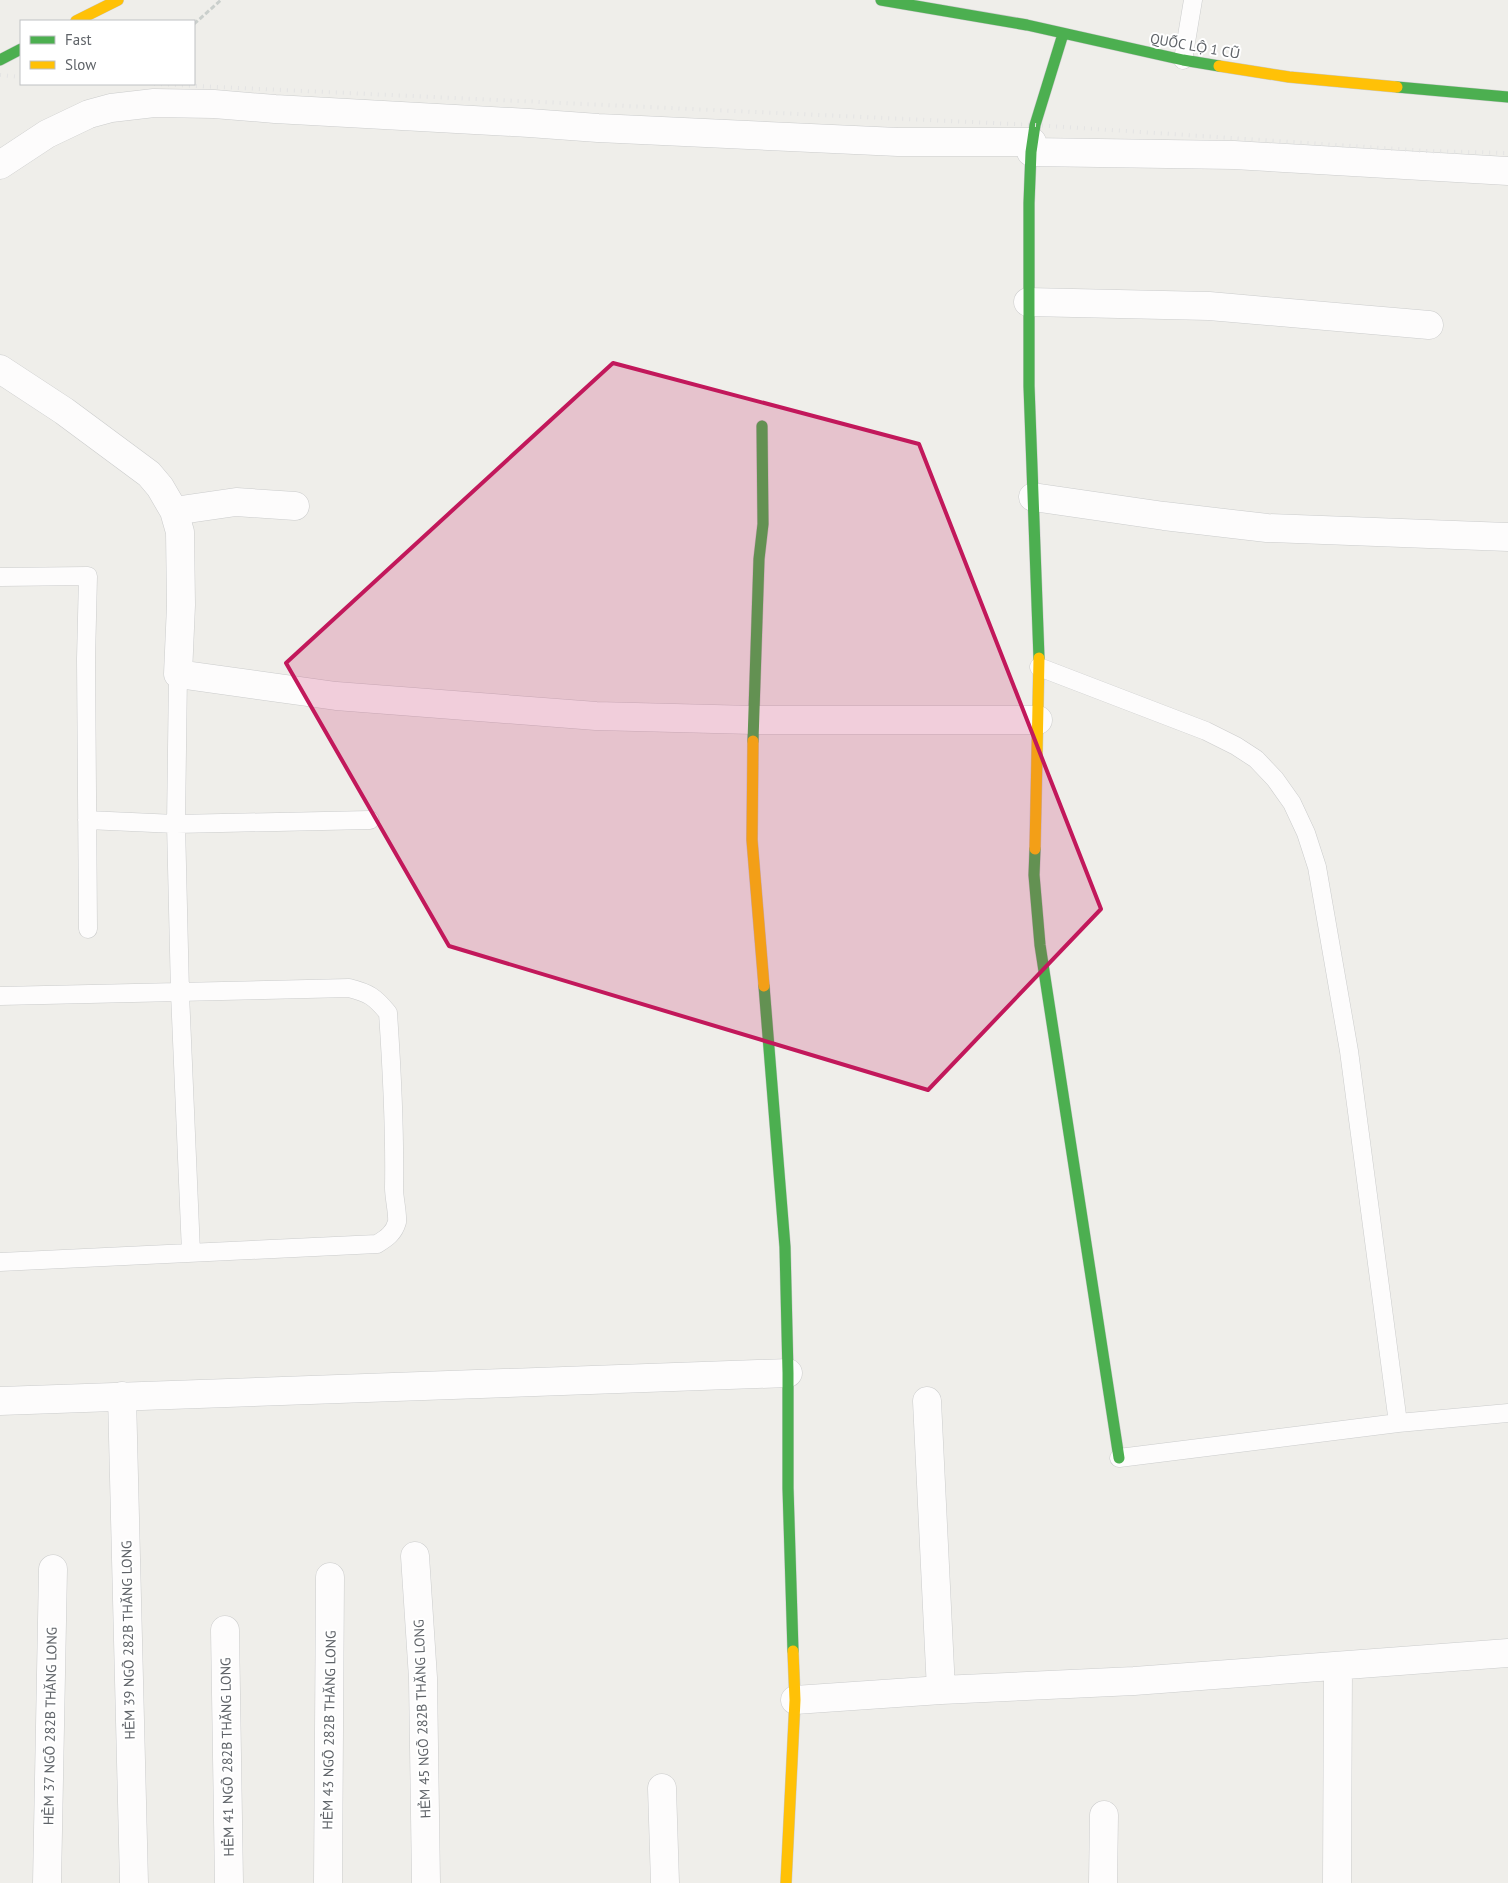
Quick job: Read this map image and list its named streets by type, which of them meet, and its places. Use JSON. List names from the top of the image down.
{
  "streets": {
    "street": [
      "QUỐC LỘ 1 CŨ",
      "HẺM 39 NGÕ 282B THĂNG LONG",
      "HẺM 45 NGÕ 282B THĂNG LONG",
      "HẺM 37 NGÕ 282B THĂNG LONG",
      "HẺM 43 NGÕ 282B THĂNG LONG",
      "HẺM 41 NGÕ 282B THĂNG LONG"
    ]
  },
  "legend": ["Fast", "Slow"]
}
